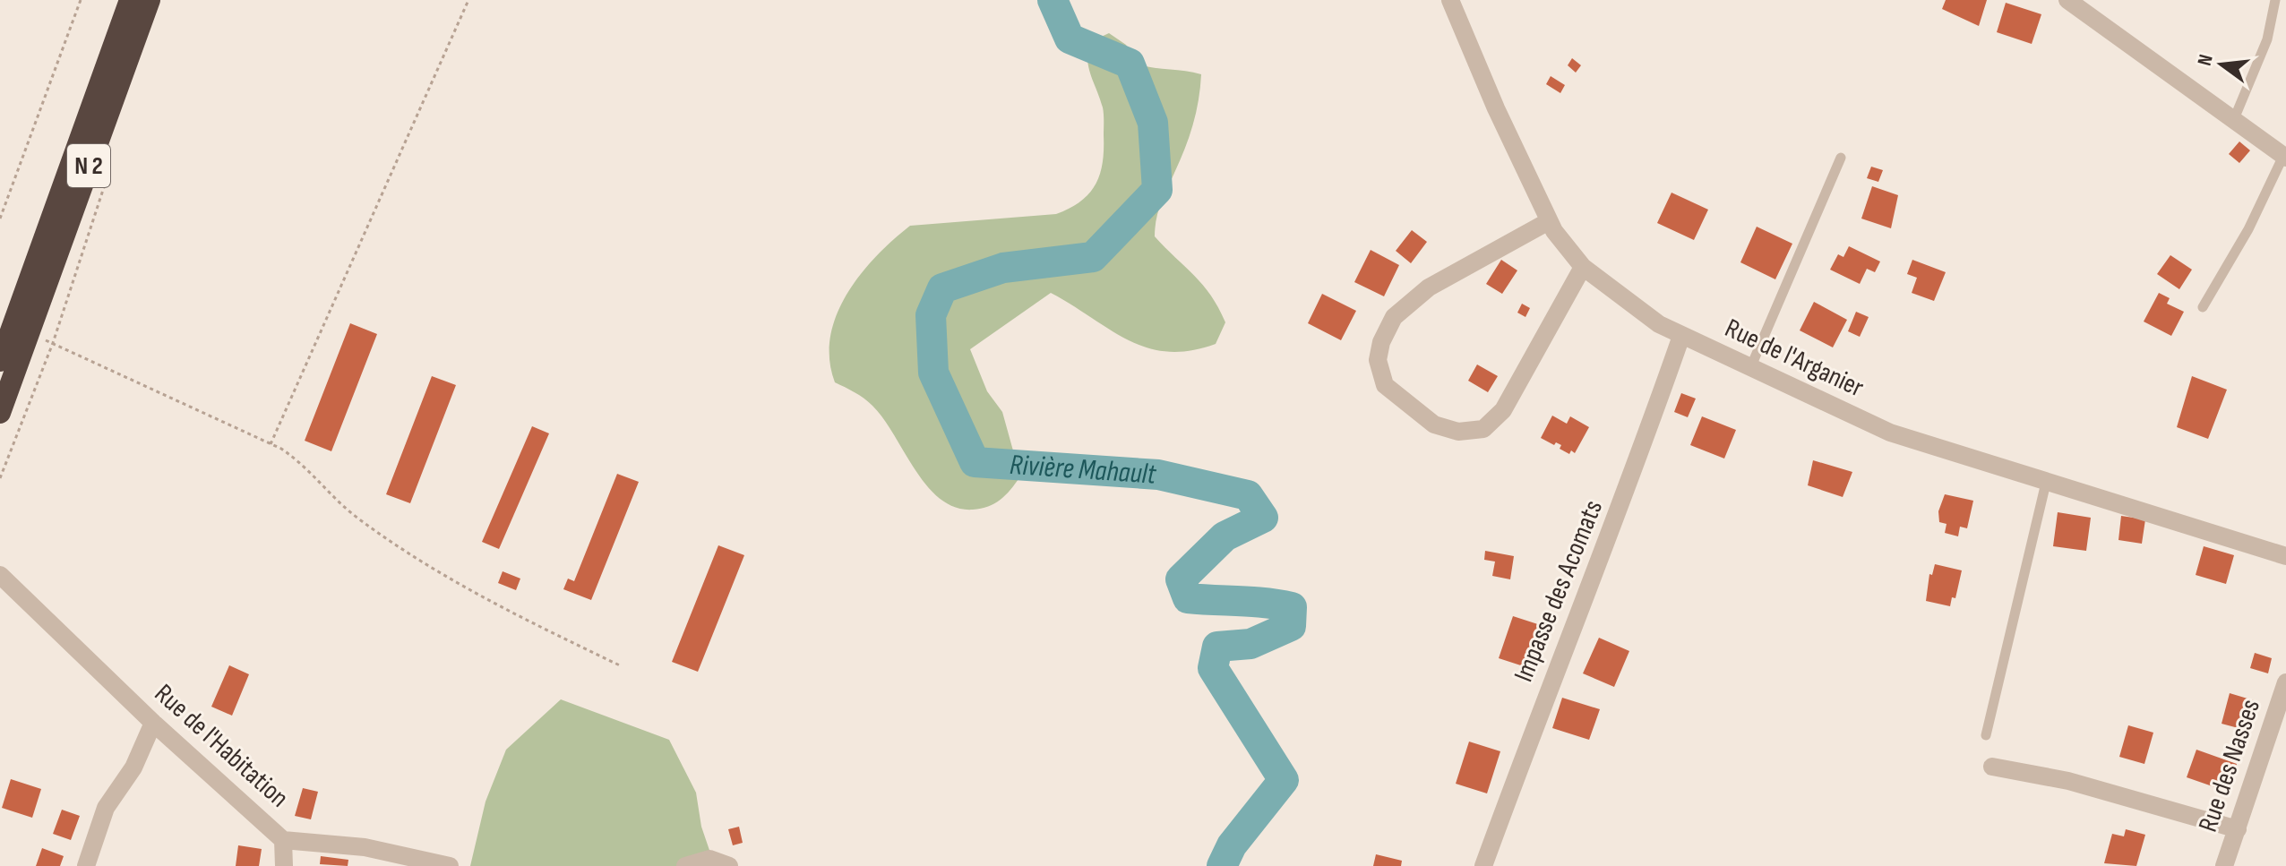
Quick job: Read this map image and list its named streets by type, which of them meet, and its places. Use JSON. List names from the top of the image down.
{
  "streets": {
    "highway": ["N 2"],
    "street": [
      "Rue de l'Arganier",
      "Impasse des Acomats",
      "Rue de l'Habitation",
      "Rue des Nasses"
    ]
  },
  "crossings": [
    ["Rue de l'Arganier", "Impasse des Acomats"]
  ],
  "water": ["Rivière Mahault"],
  "north": "left"
}
